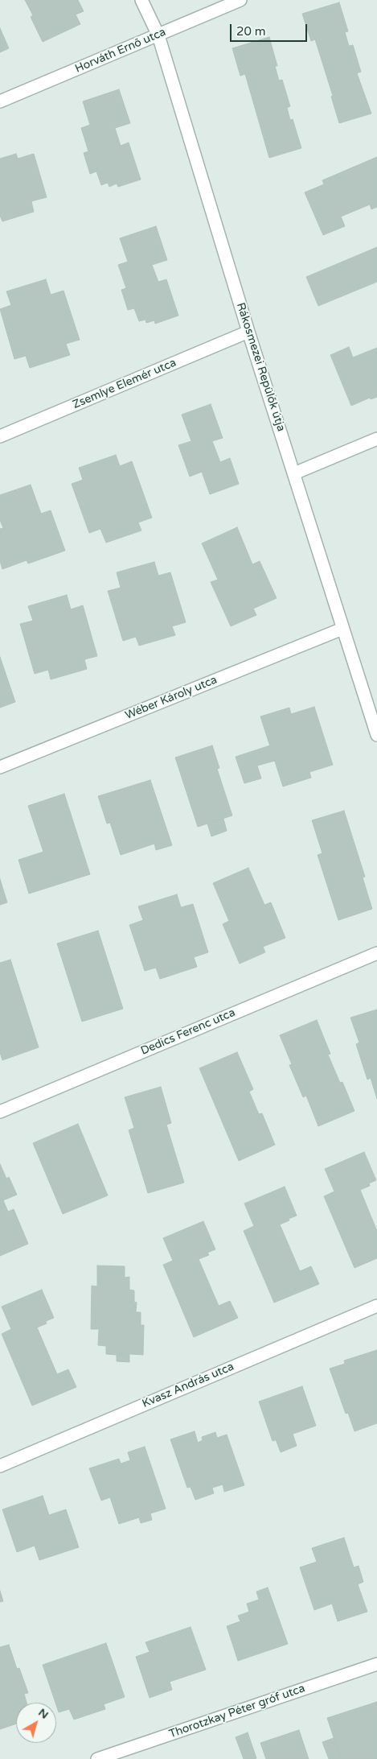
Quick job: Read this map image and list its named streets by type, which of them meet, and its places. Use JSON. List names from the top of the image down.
{
  "streets": {
    "street": [
      "Horváth Ernő utca",
      "Rákosmezei Repülők útja",
      "Zsemlye Elemér utca",
      "Wéber Károly utca",
      "Dedics Ferenc utca",
      "Kvasz András utca",
      "Thorotzkay Péter gróf utca"
    ]
  },
  "crossings": [
    ["Horváth Ernő utca", "Rákosmezei Repülők útja"],
    ["Rákosmezei Repülők útja", "Zsemlye Elemér utca"],
    ["Rákosmezei Repülők útja", "Wéber Károly utca"]
  ],
  "scale_bar": "20 m",
  "north": "top right"
}
